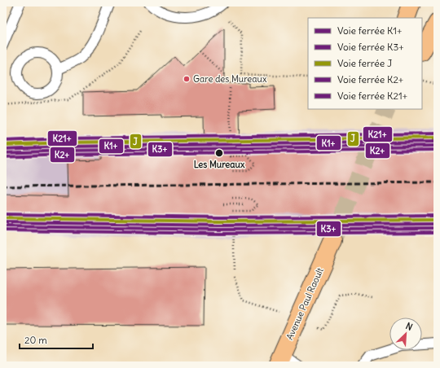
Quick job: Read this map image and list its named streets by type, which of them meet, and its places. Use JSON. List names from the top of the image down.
{
  "streets": {
    "main road": ["Avenue Paul Raoult"]
  },
  "places": ["Gare des Mureaux", "Les Mureaux"],
  "lines": [
    "rail line K21+",
    "rail line J",
    "rail line K1+",
    "rail line K3+",
    "rail line K2+"
  ],
  "legend": [
    "Voie ferrée K1+",
    "Voie ferrée K3+",
    "Voie ferrée J",
    "Voie ferrée K2+",
    "Voie ferrée K21+"
  ],
  "scale_bar": "20 m",
  "north": "top right"
}
